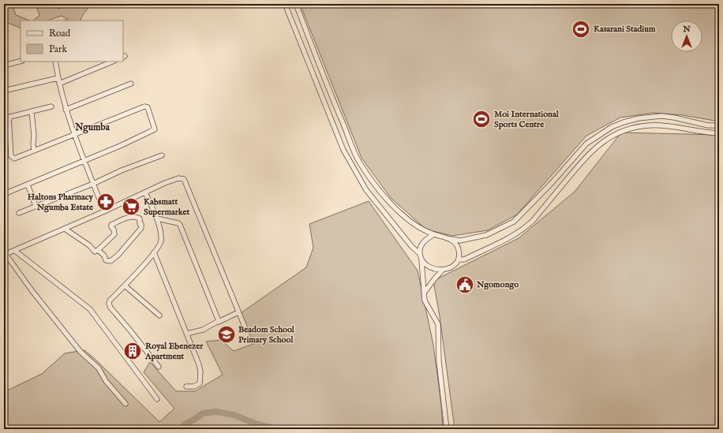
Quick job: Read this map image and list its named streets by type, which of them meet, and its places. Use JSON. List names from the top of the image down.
{
  "districts": ["Ngumba"],
  "places": {
    "sports": ["Kasarani Stadium", "Moi International Sports Centre"],
    "pharmacy": ["Haltons Pharmacy Ngumba Estate"],
    "supermarket": ["Kabsmatt Supermarket"],
    "public building": ["Ngomongo"],
    "school or university": ["Beadom School Primary School"],
    "building": ["Royal Ebenezer Apartment"]
  },
  "legend": ["Road", "Park"],
  "north": "top"
}
